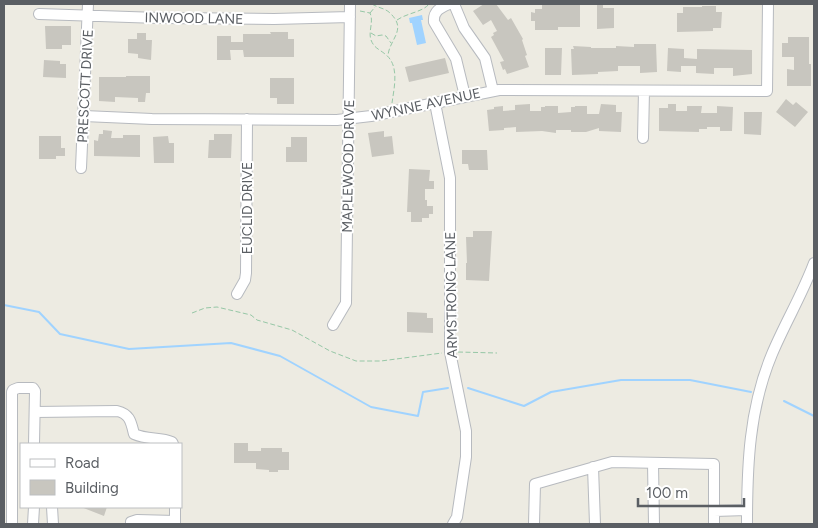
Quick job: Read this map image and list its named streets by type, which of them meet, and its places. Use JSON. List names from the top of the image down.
{
  "streets": {
    "street": [
      "INWOOD LANE",
      "PRESCOTT DRIVE",
      "WYNNE AVENUE",
      "MAPLEWOOD DRIVE",
      "EUCLID DRIVE",
      "ARMSTRONG LANE"
    ]
  },
  "crossings": [
    ["INWOOD LANE", "PRESCOTT DRIVE"],
    ["INWOOD LANE", "MAPLEWOOD DRIVE"],
    ["PRESCOTT DRIVE", "WYNNE AVENUE"],
    ["WYNNE AVENUE", "MAPLEWOOD DRIVE"],
    ["WYNNE AVENUE", "EUCLID DRIVE"],
    ["WYNNE AVENUE", "ARMSTRONG LANE"]
  ],
  "legend": ["Road", "Building"],
  "scale_bar": "100 m"
}
